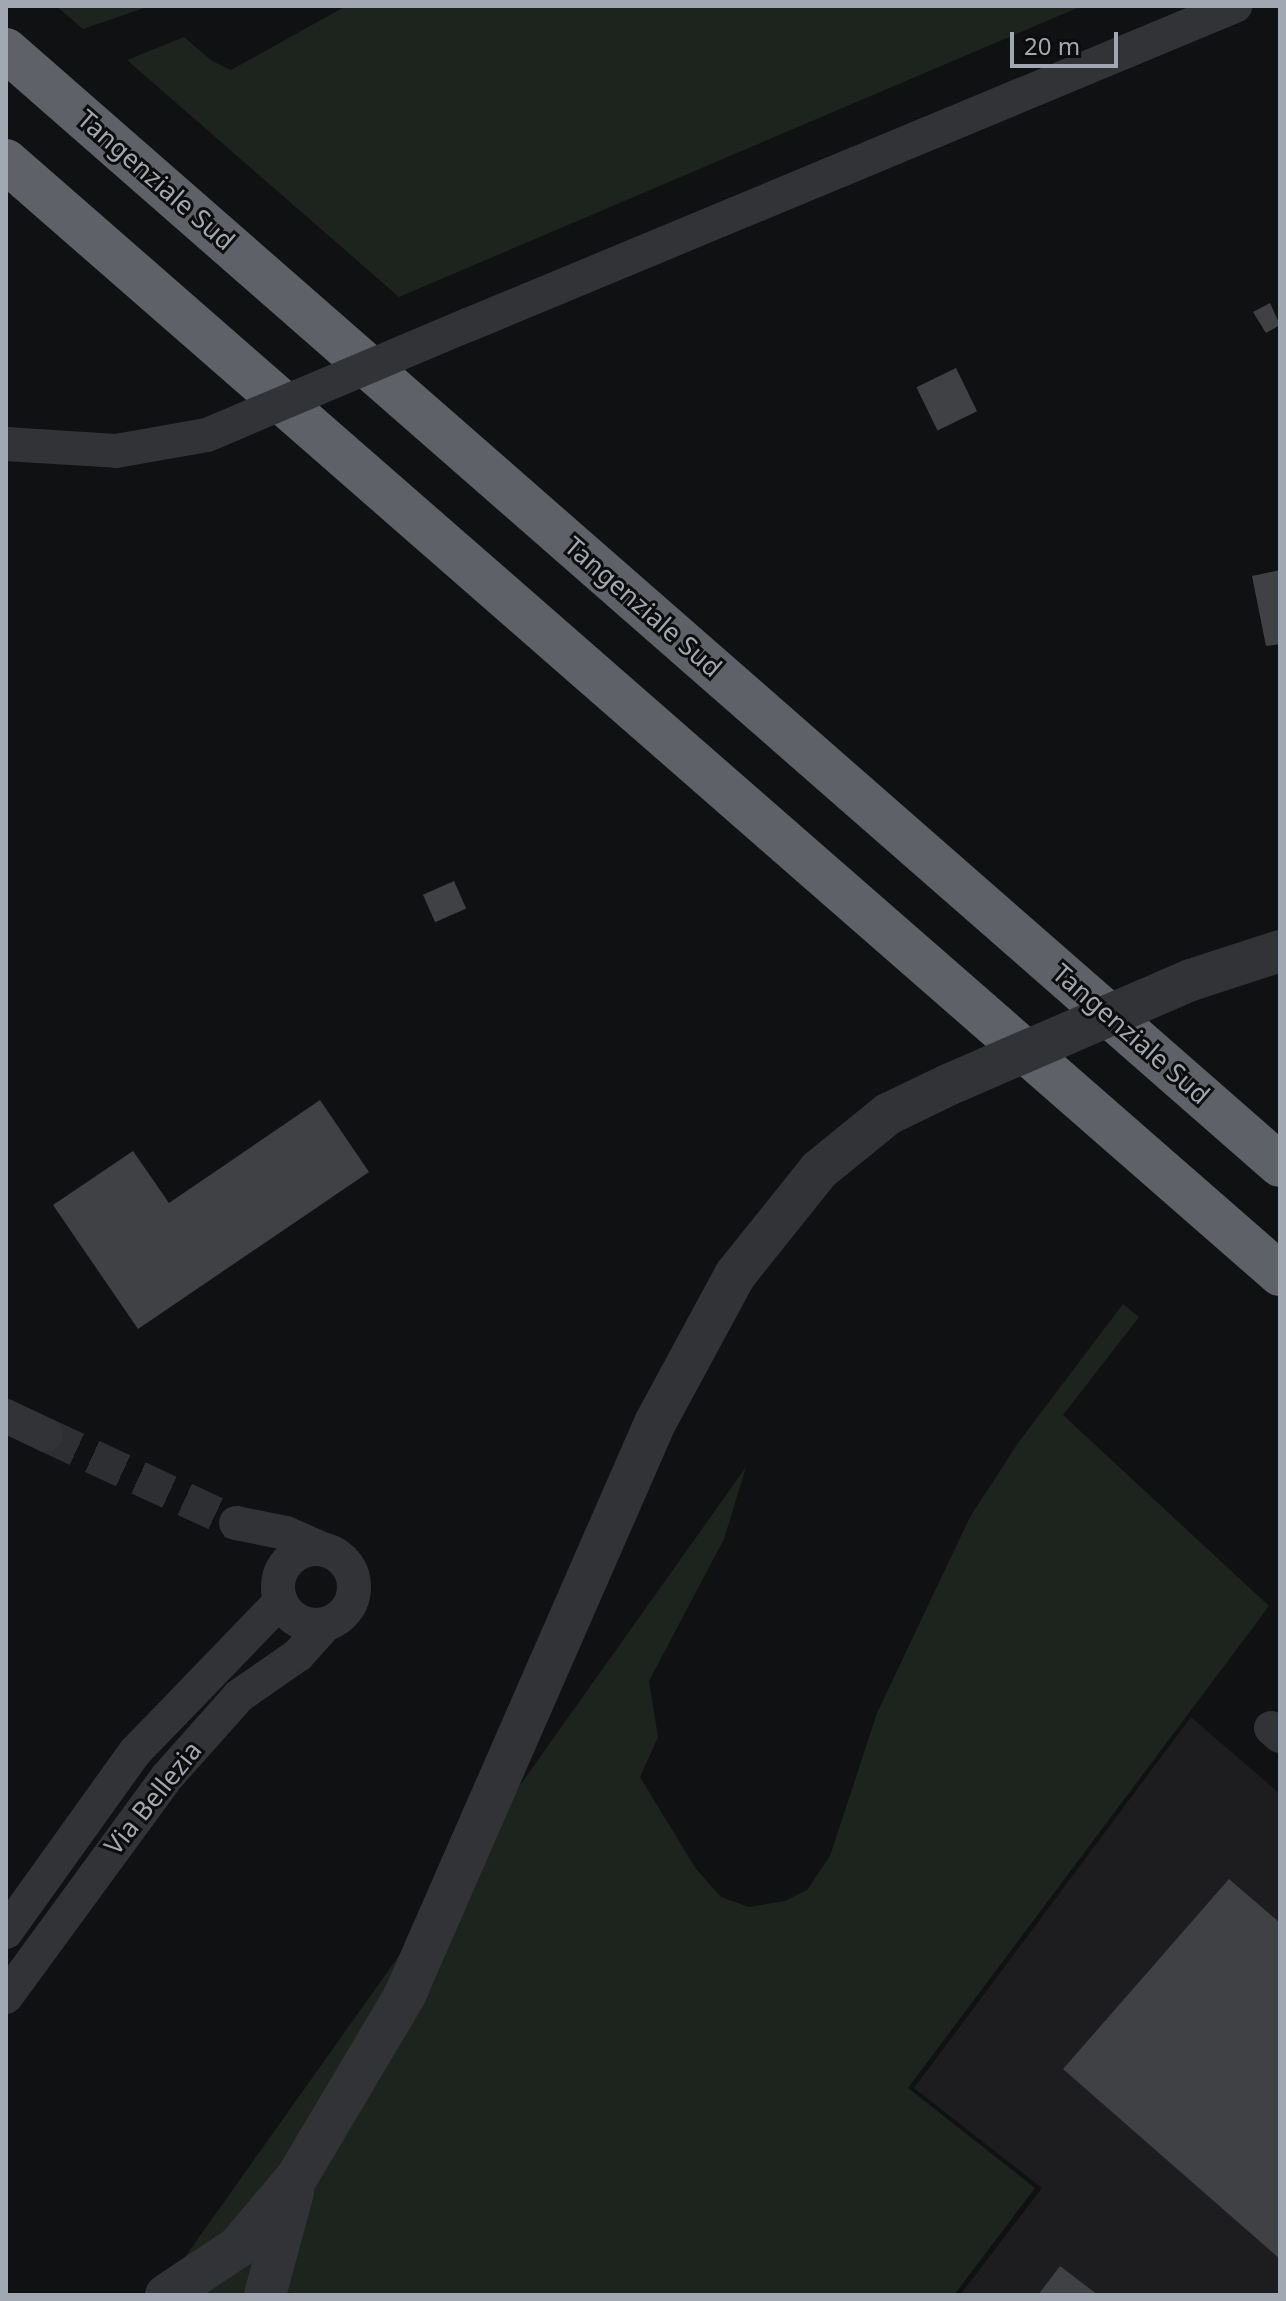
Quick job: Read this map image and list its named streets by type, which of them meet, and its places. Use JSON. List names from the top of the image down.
{
  "streets": {
    "highway": ["Tangenziale Sud"],
    "street": ["Via Bellezia"]
  },
  "scale_bar": "20 m"
}
